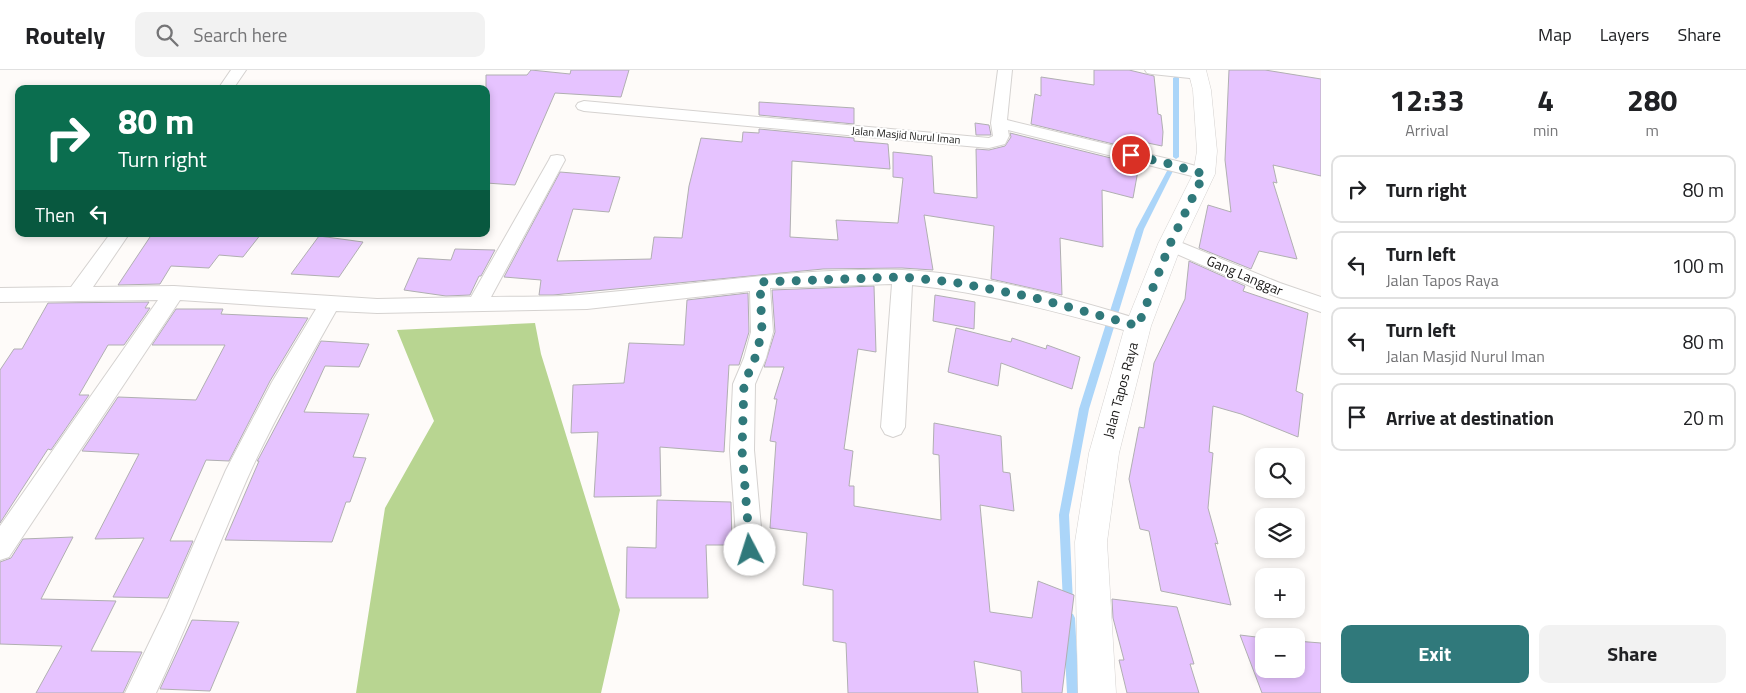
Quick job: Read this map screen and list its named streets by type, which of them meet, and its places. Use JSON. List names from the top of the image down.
{
  "streets": {
    "main road": ["Jalan Tapos Raya"],
    "street": ["Jalan Masjid Nurul Iman", "Gang Langgar"]
  },
  "crossings": [
    ["Gang Langgar", "Jalan Tapos Raya"]
  ],
  "page": {
    "header": "Routely",
    "search": "Search here",
    "nav": ["Map", "Layers", "Share"],
    "eta": [
      "12:33",
      "Arrival",
      "4",
      "min",
      "280",
      "m"
    ],
    "turn": ["80 m", "Turn right"],
    "list": [
      {
        "name": "Turn right",
        "value": "80 m"
      },
      {
        "name": "Turn left",
        "note": "Jalan Tapos Raya",
        "value": "100 m"
      },
      {
        "name": "Turn left",
        "note": "Jalan Masjid Nurul Iman",
        "value": "80 m"
      },
      {
        "name": "Arrive at destination",
        "value": "20 m"
      }
    ],
    "then": "Then",
    "map_buttons": ["+", "−"],
    "buttons": ["Exit", "Share"]
  }
}
